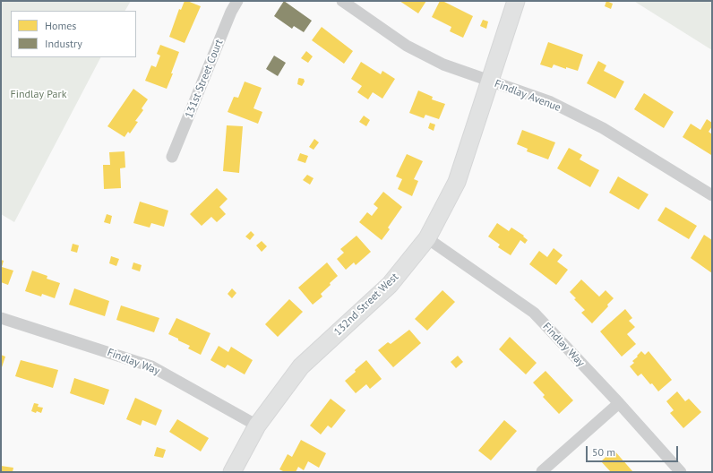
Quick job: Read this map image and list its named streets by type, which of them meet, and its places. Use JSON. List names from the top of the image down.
{
  "streets": {
    "street": [
      "131st Street Court",
      "Findlay Avenue",
      "132nd Street West",
      "Findlay Way"
    ]
  },
  "crossings": [
    ["Findlay Avenue", "132nd Street West"],
    ["132nd Street West", "Findlay Way"]
  ],
  "parks": ["Findlay Park"],
  "legend": ["Homes", "Industry"],
  "scale_bar": "50 m"
}
